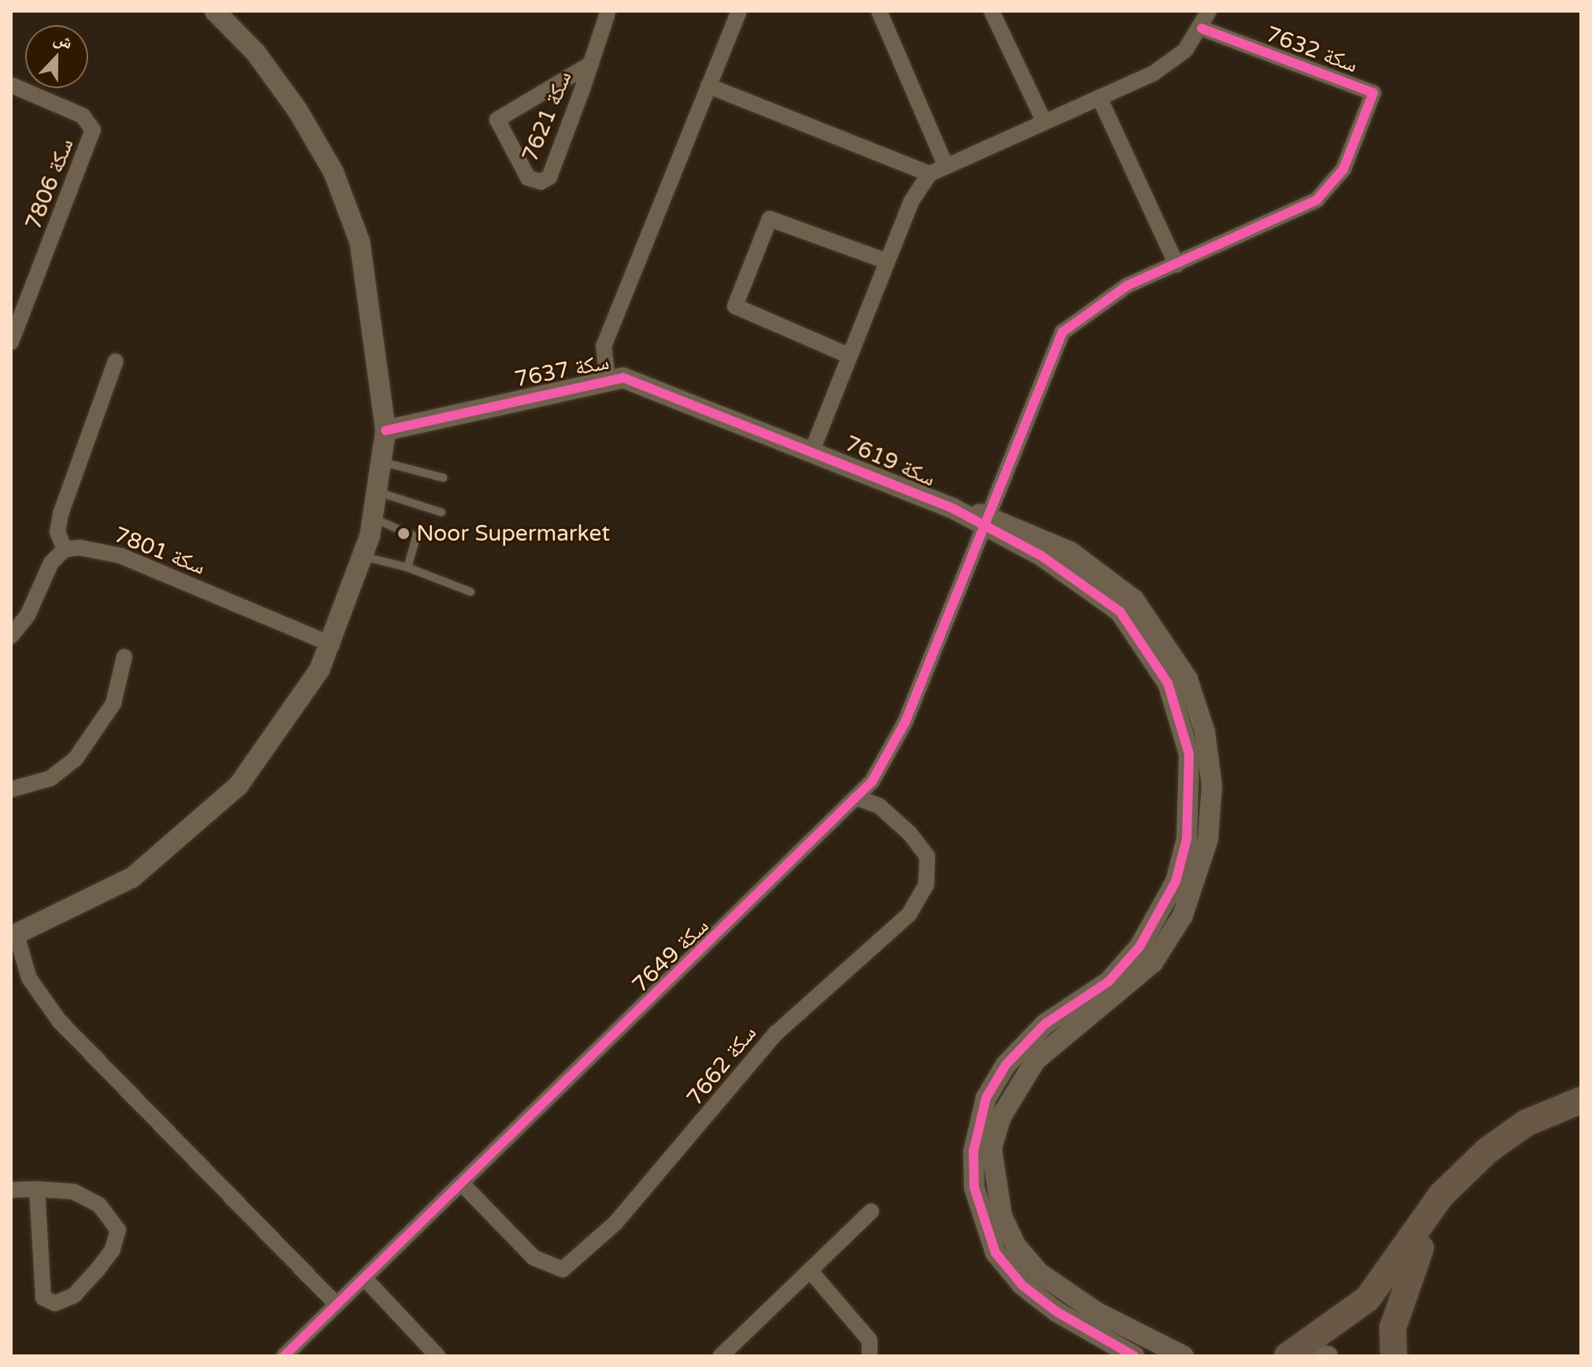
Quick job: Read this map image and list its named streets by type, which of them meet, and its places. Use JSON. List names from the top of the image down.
{
  "streets": {
    "street": [
      "سكة 7632",
      "سكة 7621",
      "سكة 7806",
      "سكة 7637",
      "سكة 7619",
      "سكة 7801",
      "سكة 7649",
      "سكة 7662"
    ]
  },
  "crossings": [
    ["سكة 7632", "سكة 7649"],
    ["سكة 7637", "سكة 7619"],
    ["سكة 7619", "سكة 7649"],
    ["سكة 7649", "سكة 7662"]
  ],
  "places": ["Noor Supermarket"],
  "north": "top"
}
